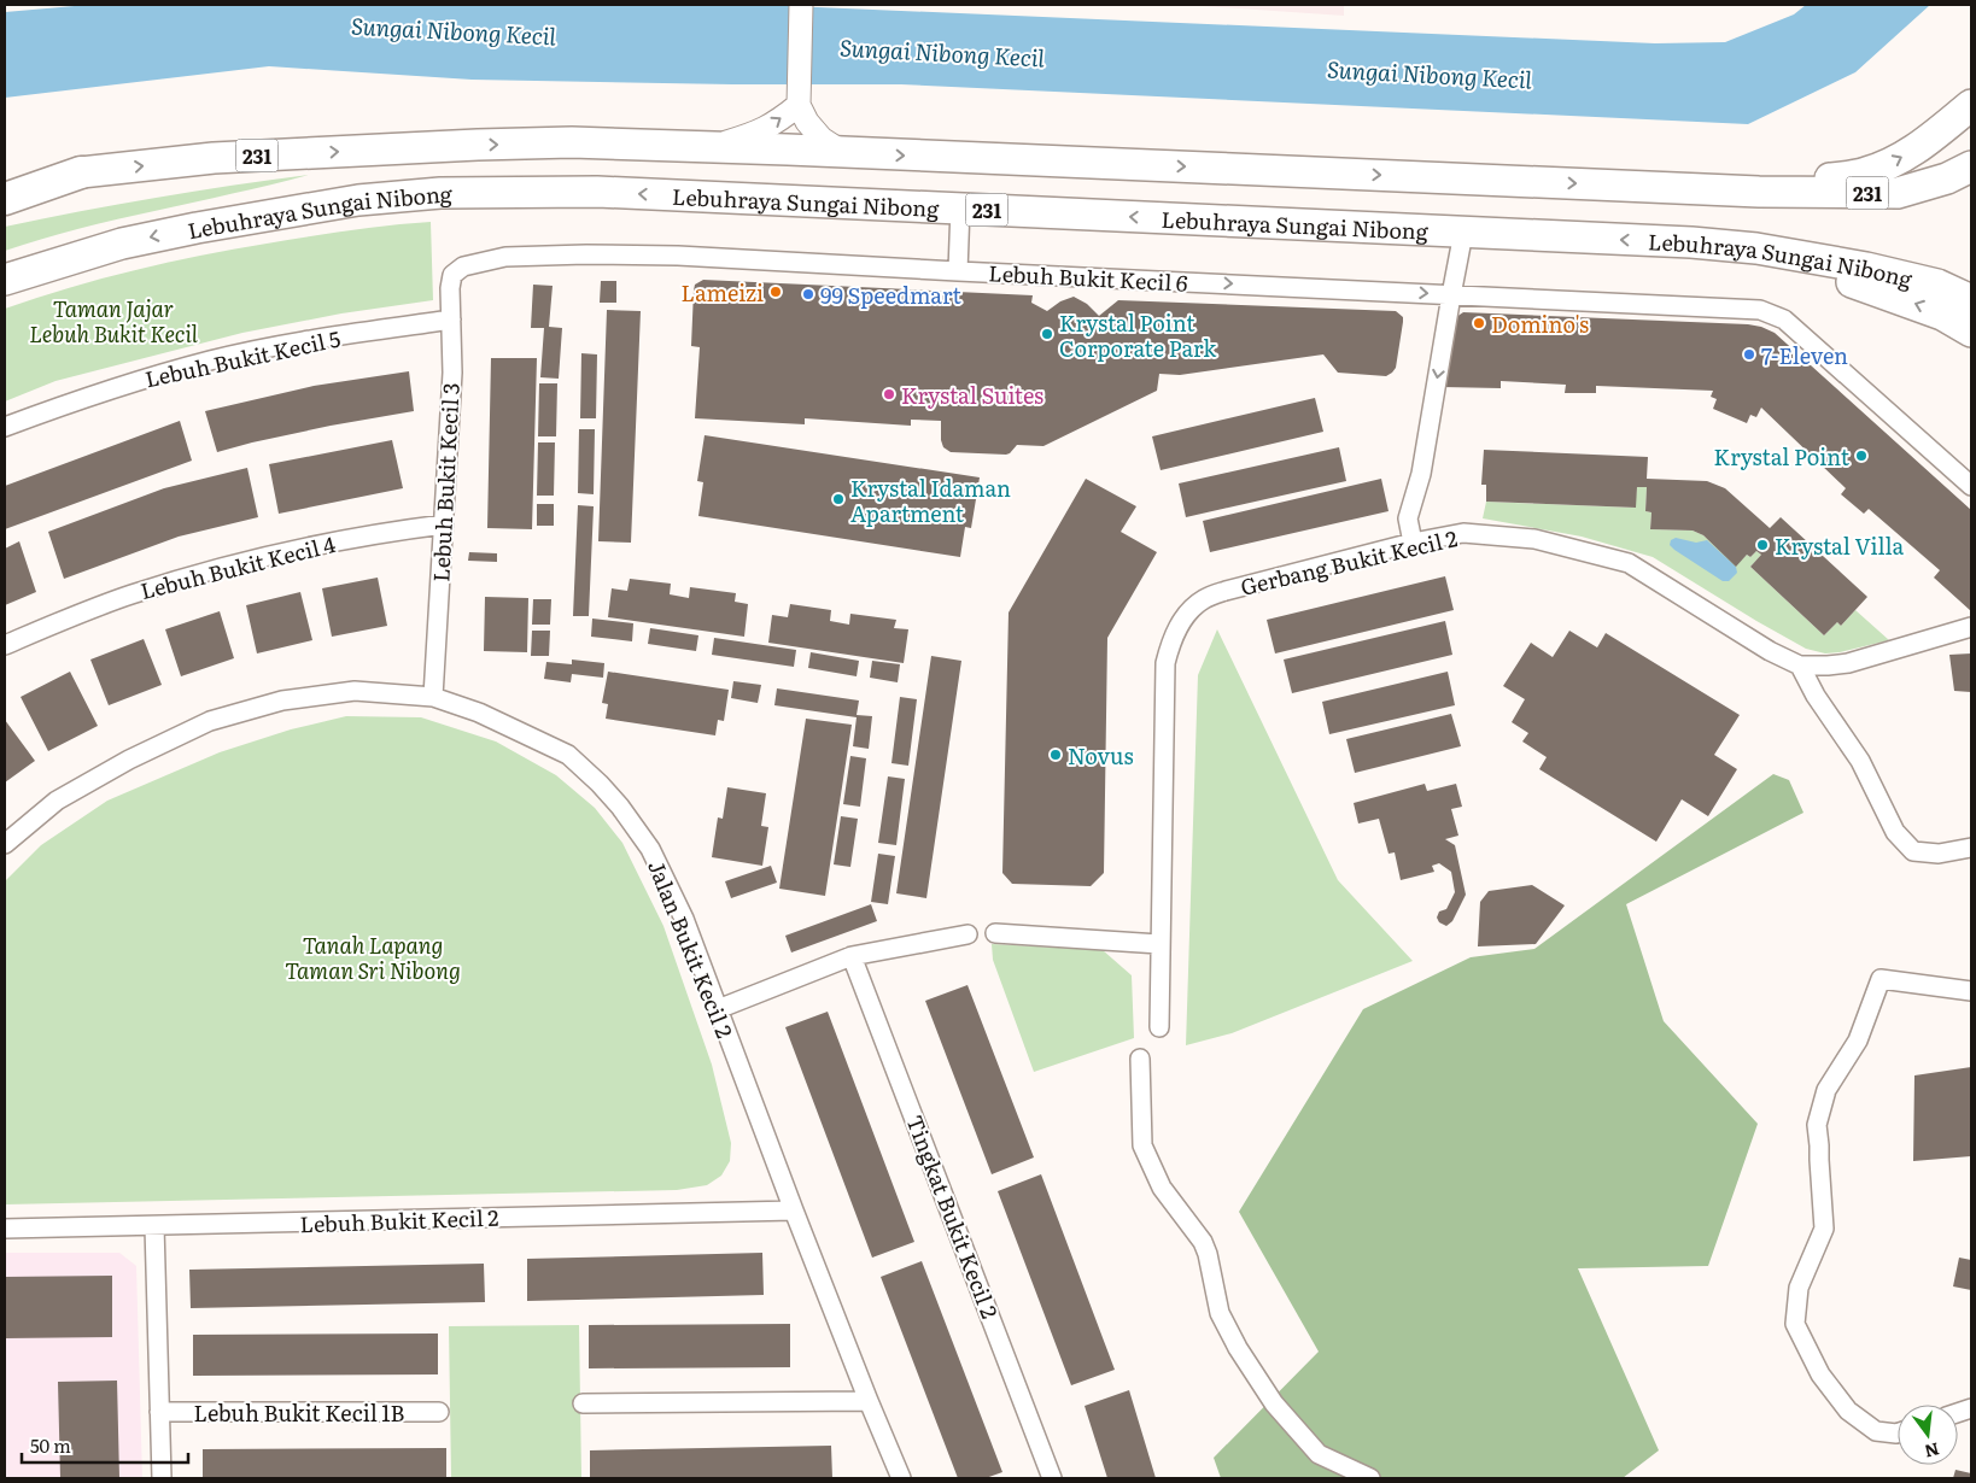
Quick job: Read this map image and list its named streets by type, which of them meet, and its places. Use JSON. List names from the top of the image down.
{
  "streets": {
    "main road": ["231", "Lebuhraya Sungai Nibong"],
    "street": [
      "Lebuh Bukit Kecil 6",
      "Lebuh Bukit Kecil 5",
      "Lebuh Bukit Kecil 3",
      "Gerbang Bukit Kecil 2",
      "Lebuh Bukit Kecil 4",
      "Jalan Bukit Kecil 2",
      "Tingkat Bukit Kecil 2",
      "Lebuh Bukit Kecil 2",
      "Lebuh Bukit Kecil 1B"
    ]
  },
  "crossings": [
    ["Lebuh Bukit Kecil 6", "Lebuh Bukit Kecil 3"],
    ["Lebuh Bukit Kecil 5", "Lebuh Bukit Kecil 3"],
    ["Lebuh Bukit Kecil 3", "Lebuh Bukit Kecil 4"],
    ["Lebuh Bukit Kecil 3", "Jalan Bukit Kecil 2"],
    ["Jalan Bukit Kecil 2", "Lebuh Bukit Kecil 2"]
  ],
  "water": ["Sungai Nibong Kecil"],
  "parks": ["Taman Jajar Lebuh Bukit Kecil", "Tanah Lapang Taman Sri Nibong"],
  "places": [
    "Lameizi",
    "99 Speedmart",
    "Domino's",
    "Krystal Point Corporate Park",
    "7-Eleven",
    "Krystal Suites",
    "Krystal Point",
    "Krystal Idaman Apartment",
    "Krystal Villa",
    "Novus"
  ],
  "scale_bar": "50 m",
  "north": "bottom"
}
